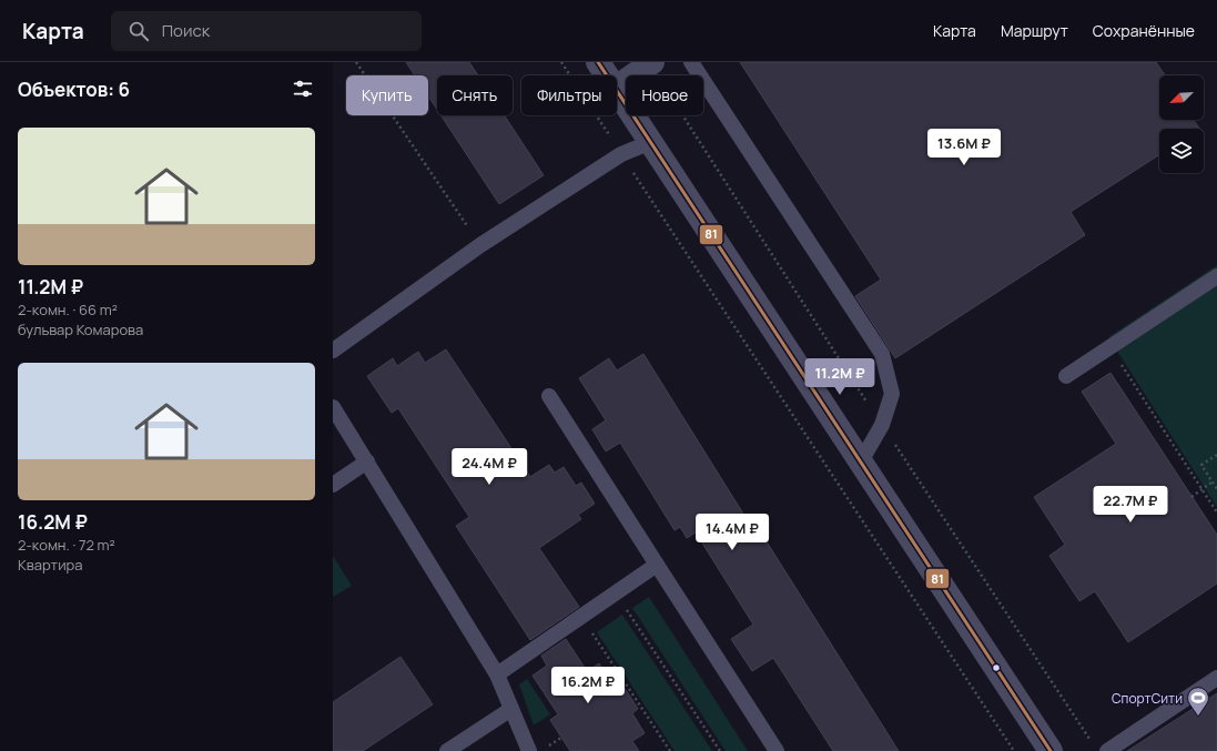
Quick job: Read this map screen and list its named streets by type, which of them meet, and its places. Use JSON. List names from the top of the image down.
{
  "places": {
    "sports": ["СпортСити"]
  },
  "lines": ["transit line 81"],
  "north": "bottom left",
  "page": {
    "header": "Карта",
    "search": "Поиск",
    "nav": ["Карта", "Маршрут", "Сохранённые"],
    "heading": "Объектов: 6",
    "chip": [
      "Купить",
      "Снять",
      "Фильтры",
      "Новое"
    ],
    "list": [
      {
        "name": "11.2M ₽",
        "note": "2-комн. · 66 m² · бульвар Комарова"
      },
      {
        "name": "16.2M ₽",
        "note": "2-комн. · 72 m² · Квартира"
      }
    ],
    "price": [
      "13.6M ₽",
      "11.2M ₽",
      "24.4M ₽",
      "22.7M ₽",
      "14.4M ₽",
      "16.2M ₽"
    ]
  }
}
